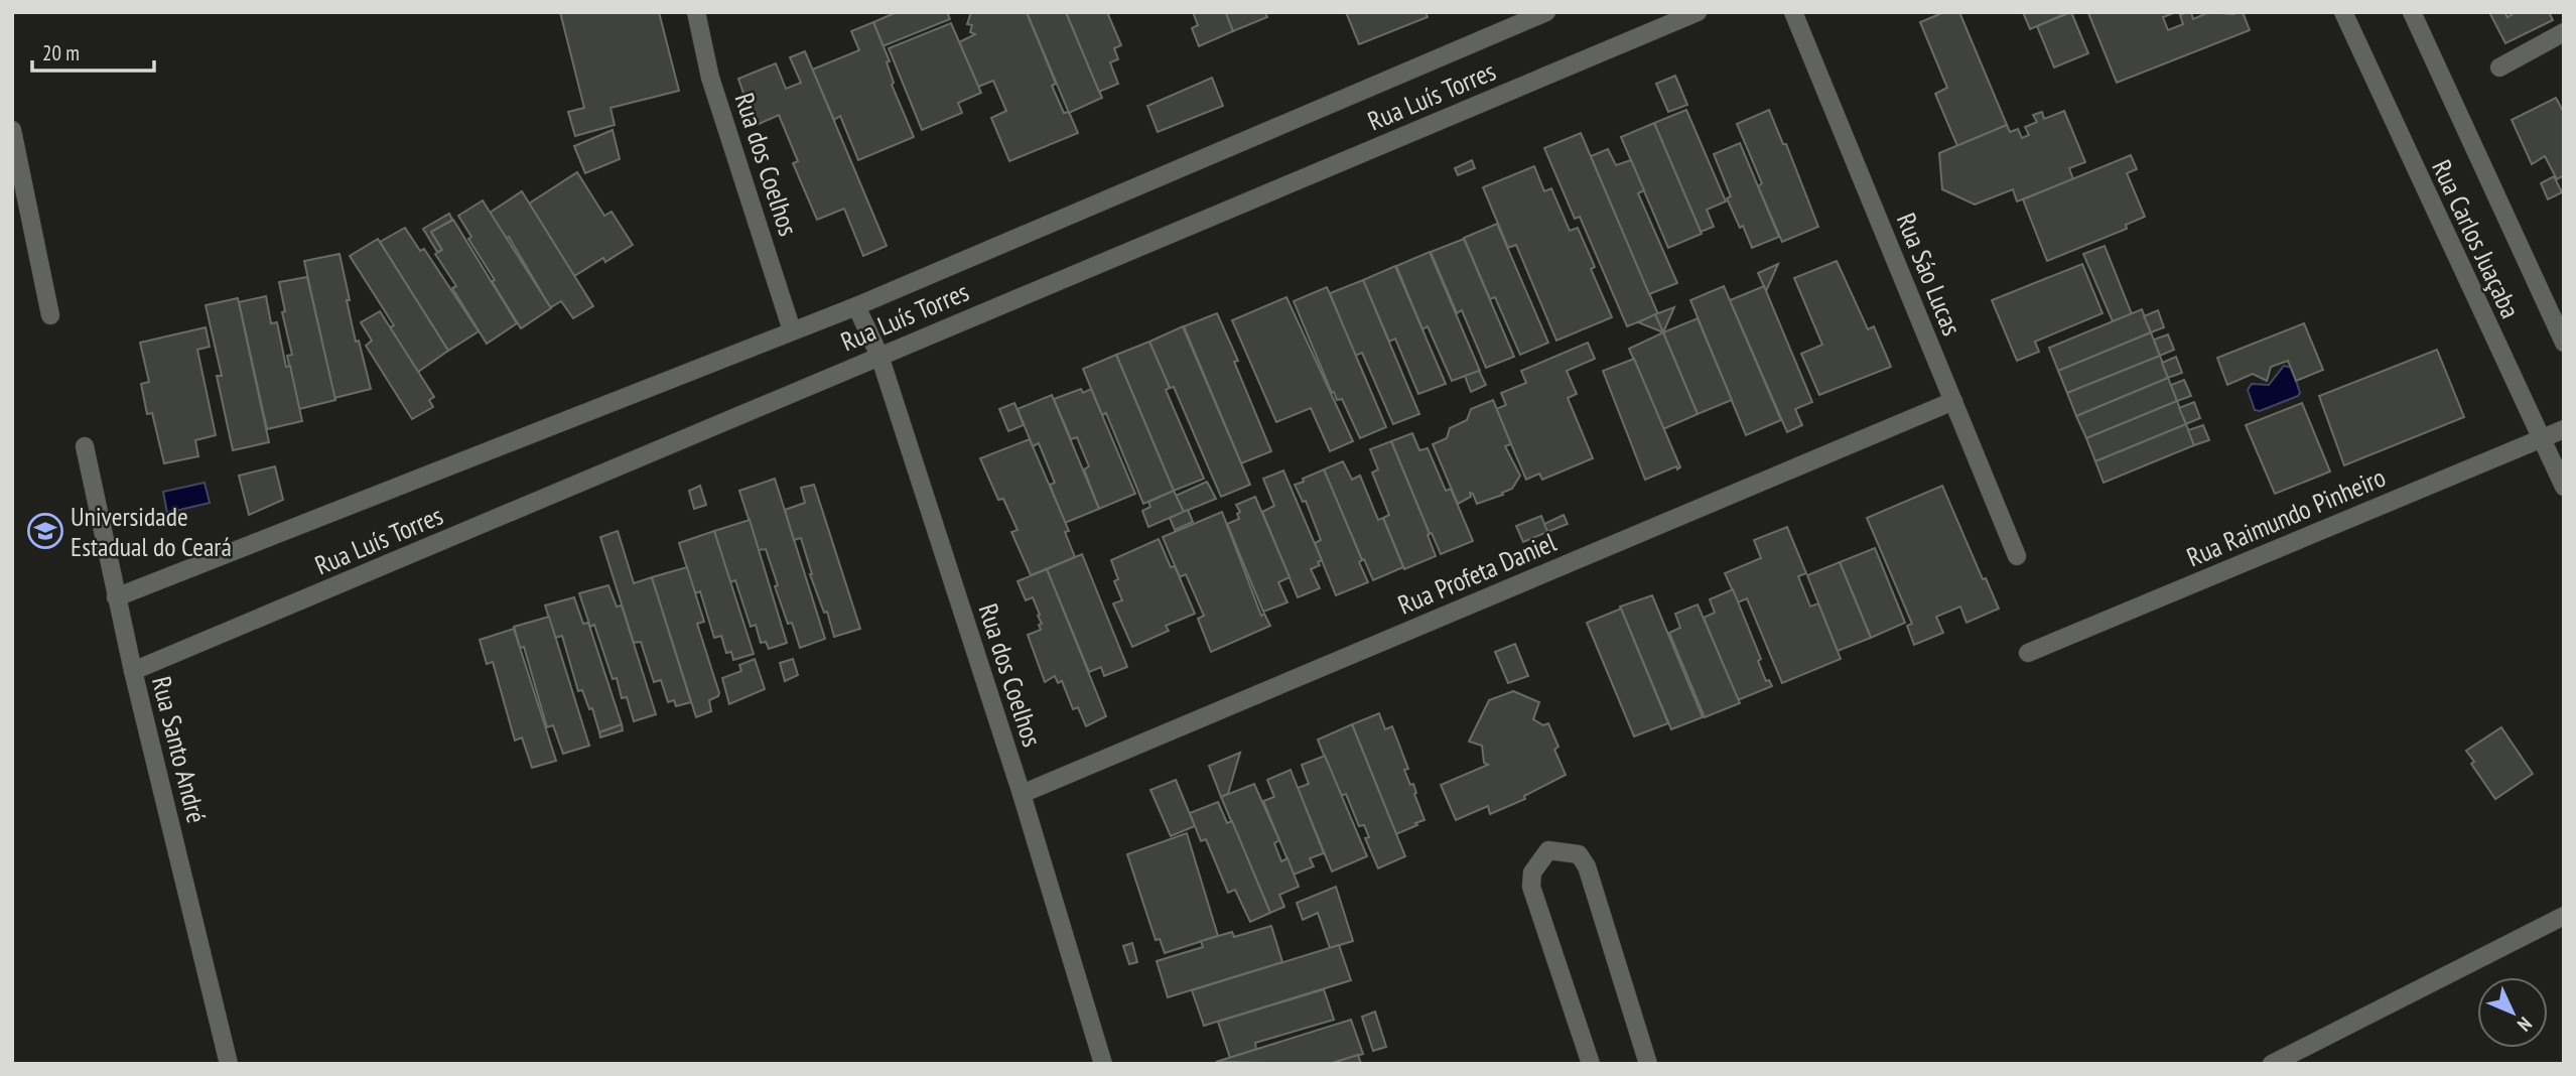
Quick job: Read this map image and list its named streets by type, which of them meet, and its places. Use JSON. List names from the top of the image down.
{
  "streets": {
    "street": [
      "Rua Luís Torres",
      "Rua dos Coelhos",
      "Rua Carlos Juaçaba",
      "Rua Sáo Lucas",
      "Rua Raimundo Pinheiro",
      "Rua Profeta Daniel",
      "Rua Santo André"
    ]
  },
  "crossings": [
    ["Rua Luís Torres", "Rua dos Coelhos"],
    ["Rua Luís Torres", "Rua Santo André"],
    ["Rua dos Coelhos", "Rua Profeta Daniel"],
    ["Rua Carlos Juaçaba", "Rua Raimundo Pinheiro"],
    ["Rua Sáo Lucas", "Rua Profeta Daniel"]
  ],
  "places": {
    "school or university": ["Universidade Estadual do Ceará"]
  },
  "scale_bar": "20 m",
  "north": "bottom right"
}
